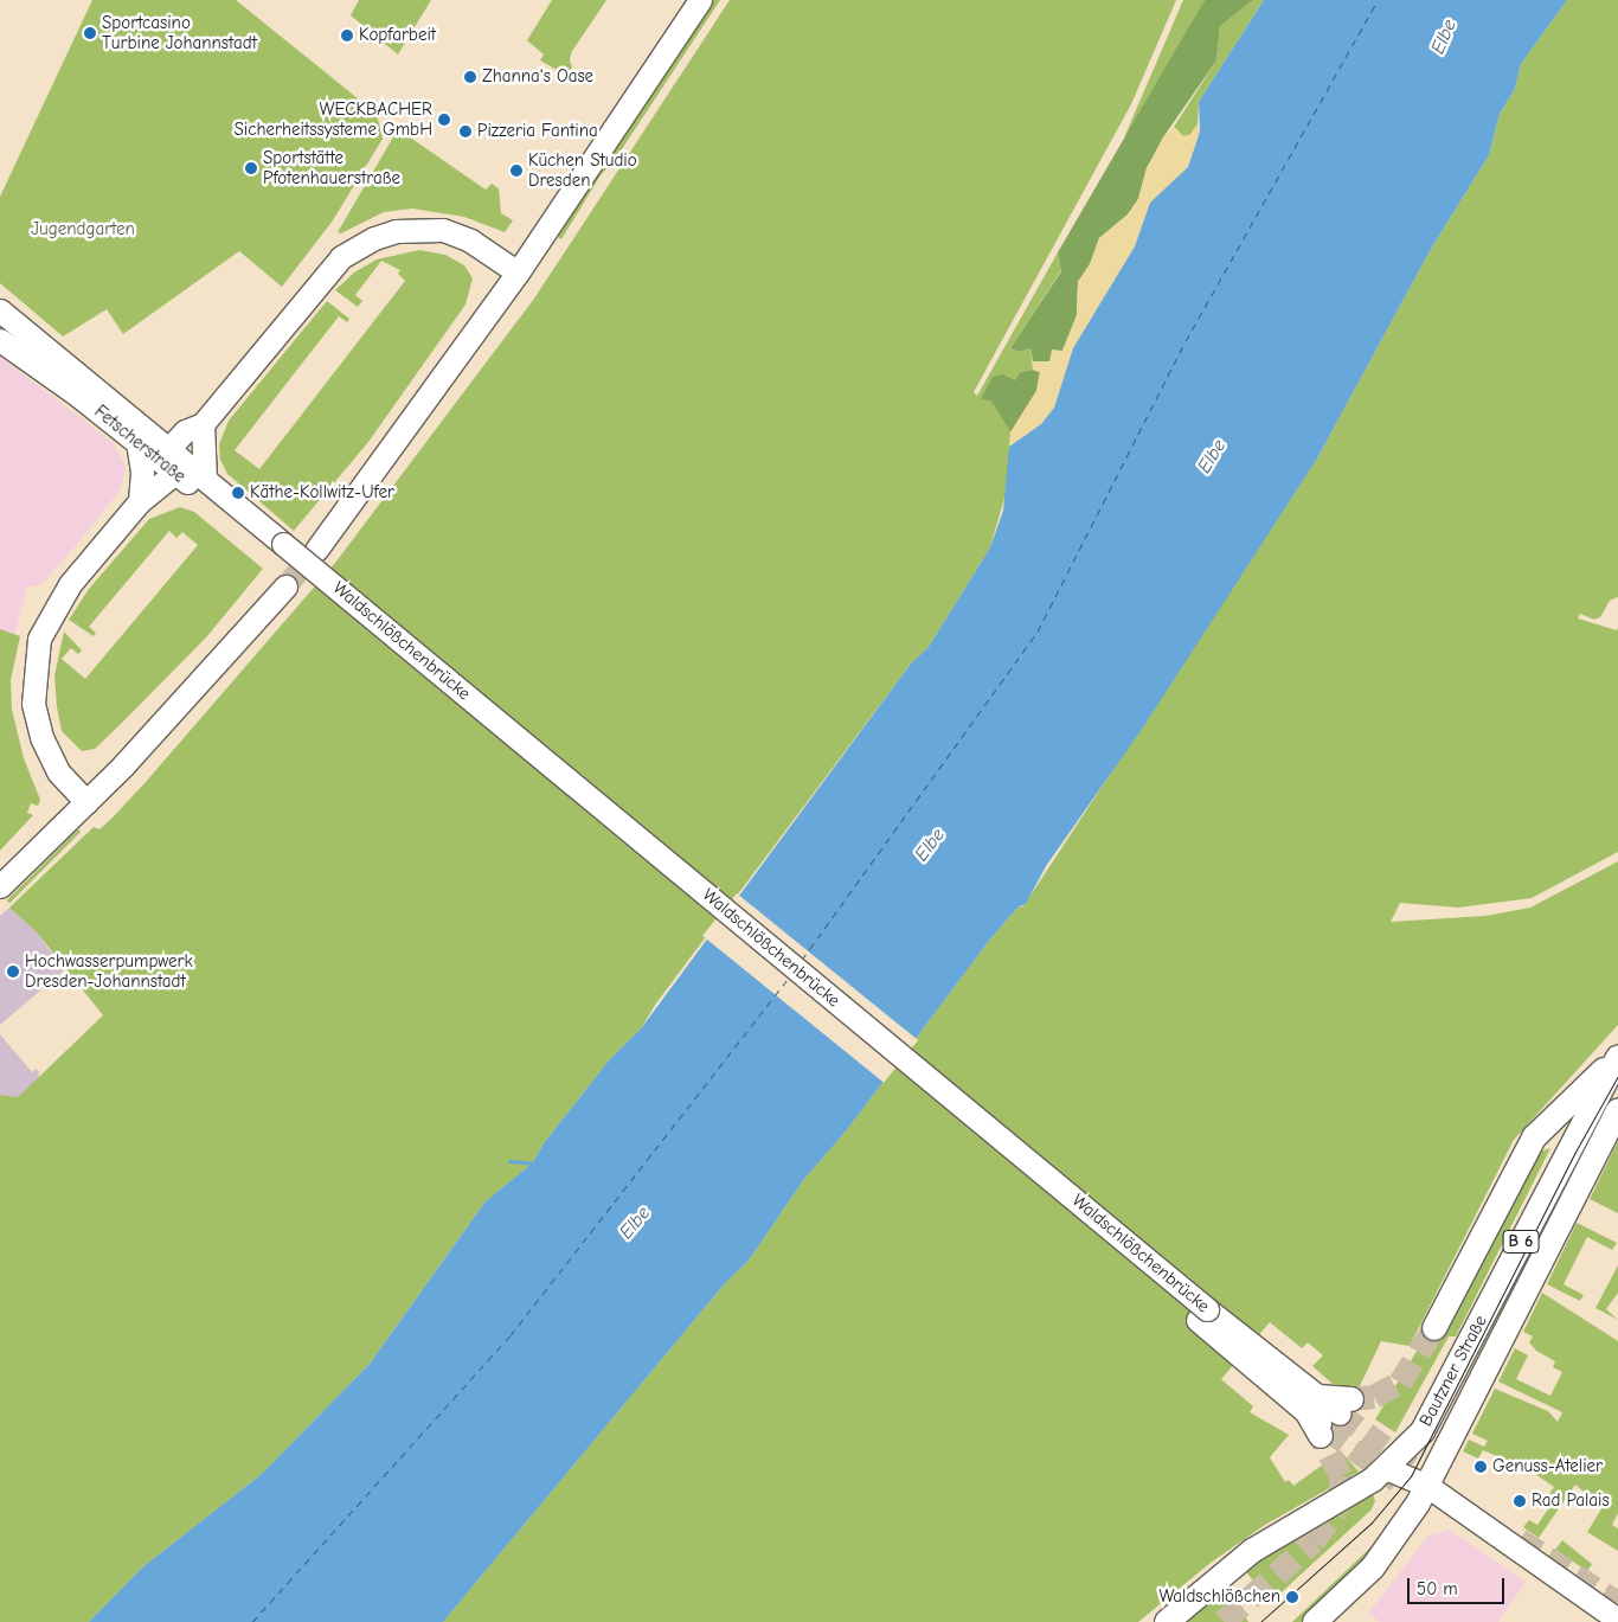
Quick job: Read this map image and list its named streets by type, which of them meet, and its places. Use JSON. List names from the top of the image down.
{
  "streets": {
    "main road": [
      "Fetscherstraße",
      "Waldschlößchenbrücke",
      "B 6",
      "Bautzner Straße"
    ]
  },
  "crossings": [
    ["Fetscherstraße", "Waldschlößchenbrücke"]
  ],
  "water": ["Elbe"],
  "parks": ["Jugendgarten"],
  "places": [
    "Sportcasino Turbine Johannstadt",
    "Kopfarbeit",
    "Zhanna's Oase",
    "WECKBACHER Sicherheitssysteme GmbH",
    "Pizzeria Fantina",
    "Sportstätte Pfotenhauerstraße",
    "Küchen Studio Dresden",
    "Käthe-Kollwitz-Ufer",
    "Hochwasserpumpwerk Dresden-Johannstadt",
    "Genuss-Atelier",
    "Rad Palais",
    "Waldschlößchen"
  ],
  "scale_bar": "50 m"
}
